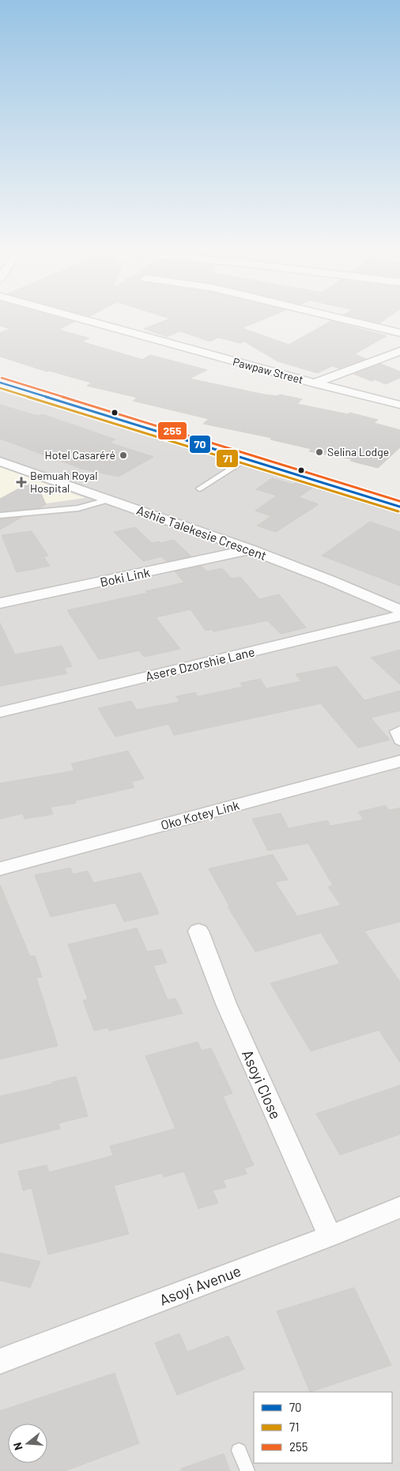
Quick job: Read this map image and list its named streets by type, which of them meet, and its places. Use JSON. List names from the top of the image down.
{
  "streets": {
    "street": [
      "Pawpaw Street",
      "Ashie Talekesie Crescent",
      "Boki Link",
      "Asere Dzorshie Lane",
      "Oko Kotey Link",
      "Asoyi Close",
      "Asoyi Avenue"
    ]
  },
  "crossings": [
    ["Ashie Talekesie Crescent", "Boki Link"],
    ["Asoyi Close", "Asoyi Avenue"]
  ],
  "places": {
    "other": ["Selina Lodge", "Hotel Casaréré"],
    "health": ["Bemuah Royal Hospital"]
  },
  "lines": ["transit line 255", "transit line 70", "transit line 71"],
  "legend": ["70", "71", "255"],
  "north": "left"
}
